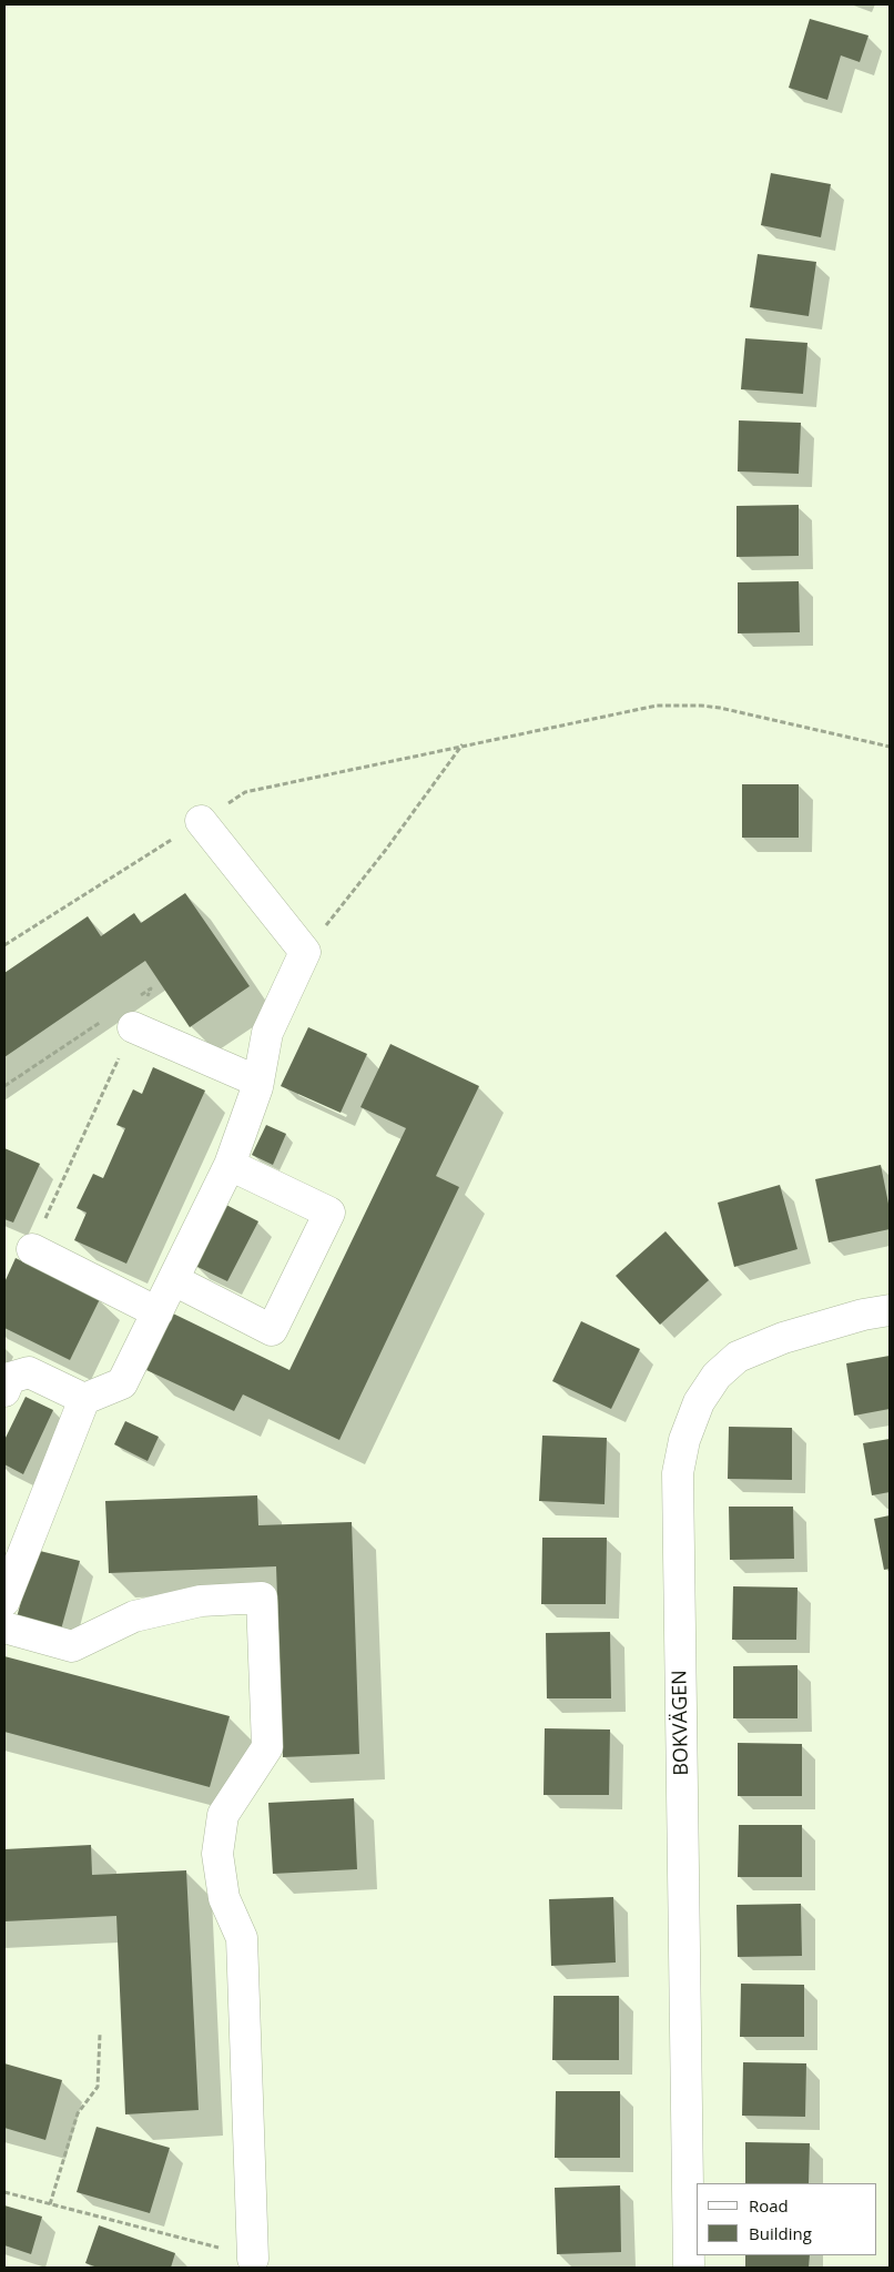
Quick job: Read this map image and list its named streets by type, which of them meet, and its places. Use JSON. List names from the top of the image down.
{
  "streets": {
    "street": ["BOKVÄGEN"]
  },
  "legend": ["Road", "Building"]
}
